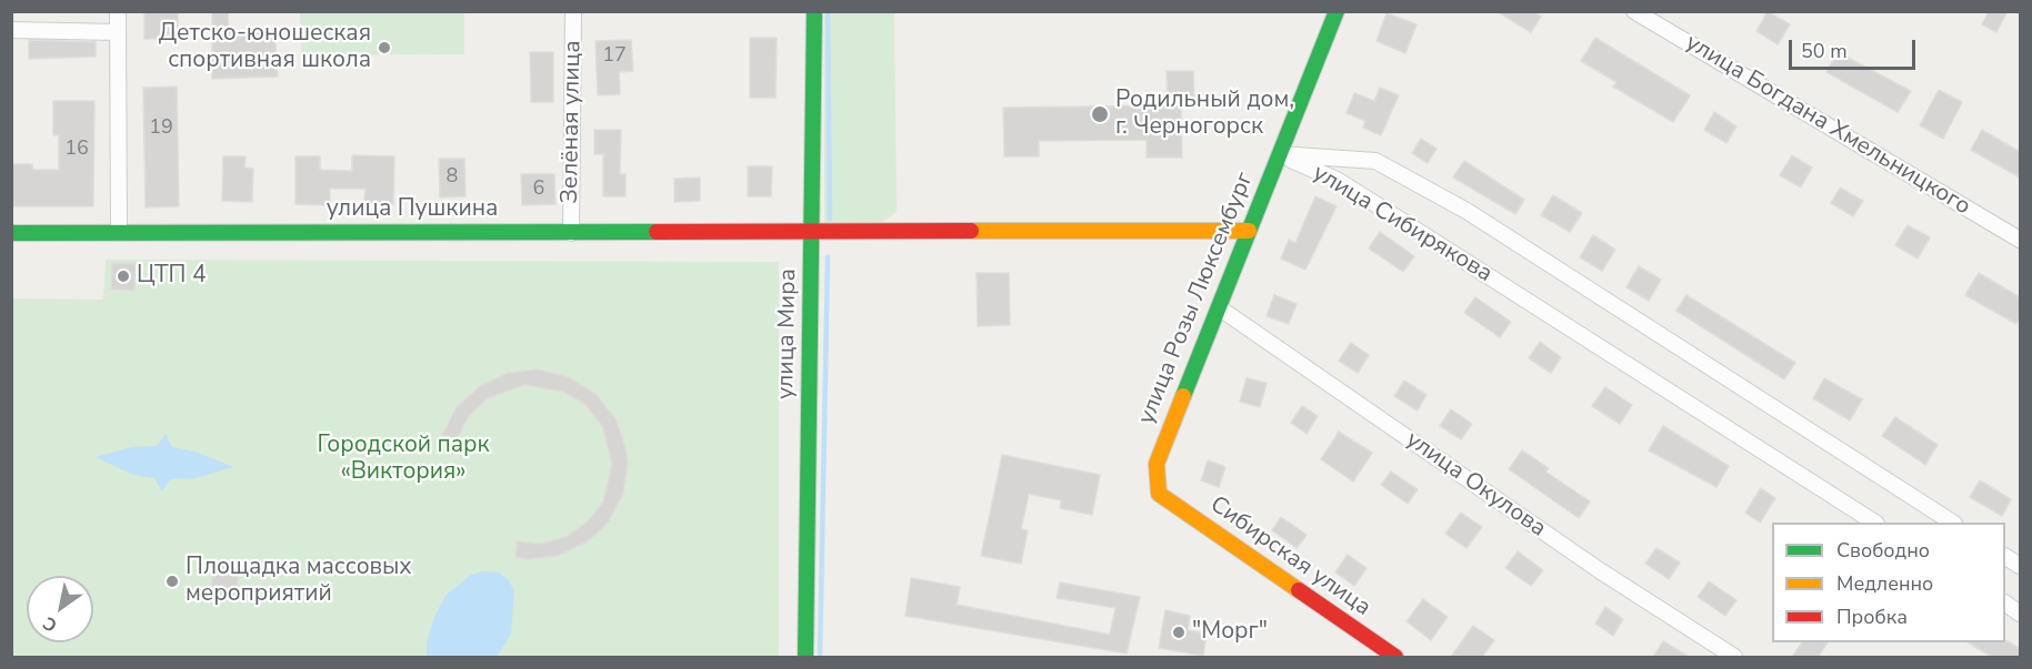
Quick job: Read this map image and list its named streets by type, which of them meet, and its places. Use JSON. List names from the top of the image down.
{
  "streets": {
    "street": [
      "Зелёная улица",
      "улица Богдана Хмельницкого",
      "улица Пушкина",
      "улица Сибирякова",
      "улица Розы Люксембург",
      "улица Мира",
      "улица Окулова",
      "Сибирская улица"
    ]
  },
  "crossings": [
    ["Зелёная улица", "улица Пушкина"],
    ["улица Пушкина", "улица Розы Люксембург"],
    ["улица Пушкина", "улица Мира"],
    ["улица Сибирякова", "улица Розы Люксембург"],
    ["улица Розы Люксембург", "улица Окулова"],
    ["улица Розы Люксембург", "Сибирская улица"]
  ],
  "parks": ["Городской парк «Виктория»"],
  "places": [
    "Детско-юношеская спортивная школа",
    "Родильный дом, г. Черногорск",
    "ЦТП 4",
    "Площадка массовых мероприятий",
    "\"Морг\""
  ],
  "house_numbers": [
    "17",
    "19",
    "16",
    "8",
    "6"
  ],
  "legend": ["Свободно", "Медленно", "Пробка"],
  "scale_bar": "50 m",
  "north": "bottom left"
}
